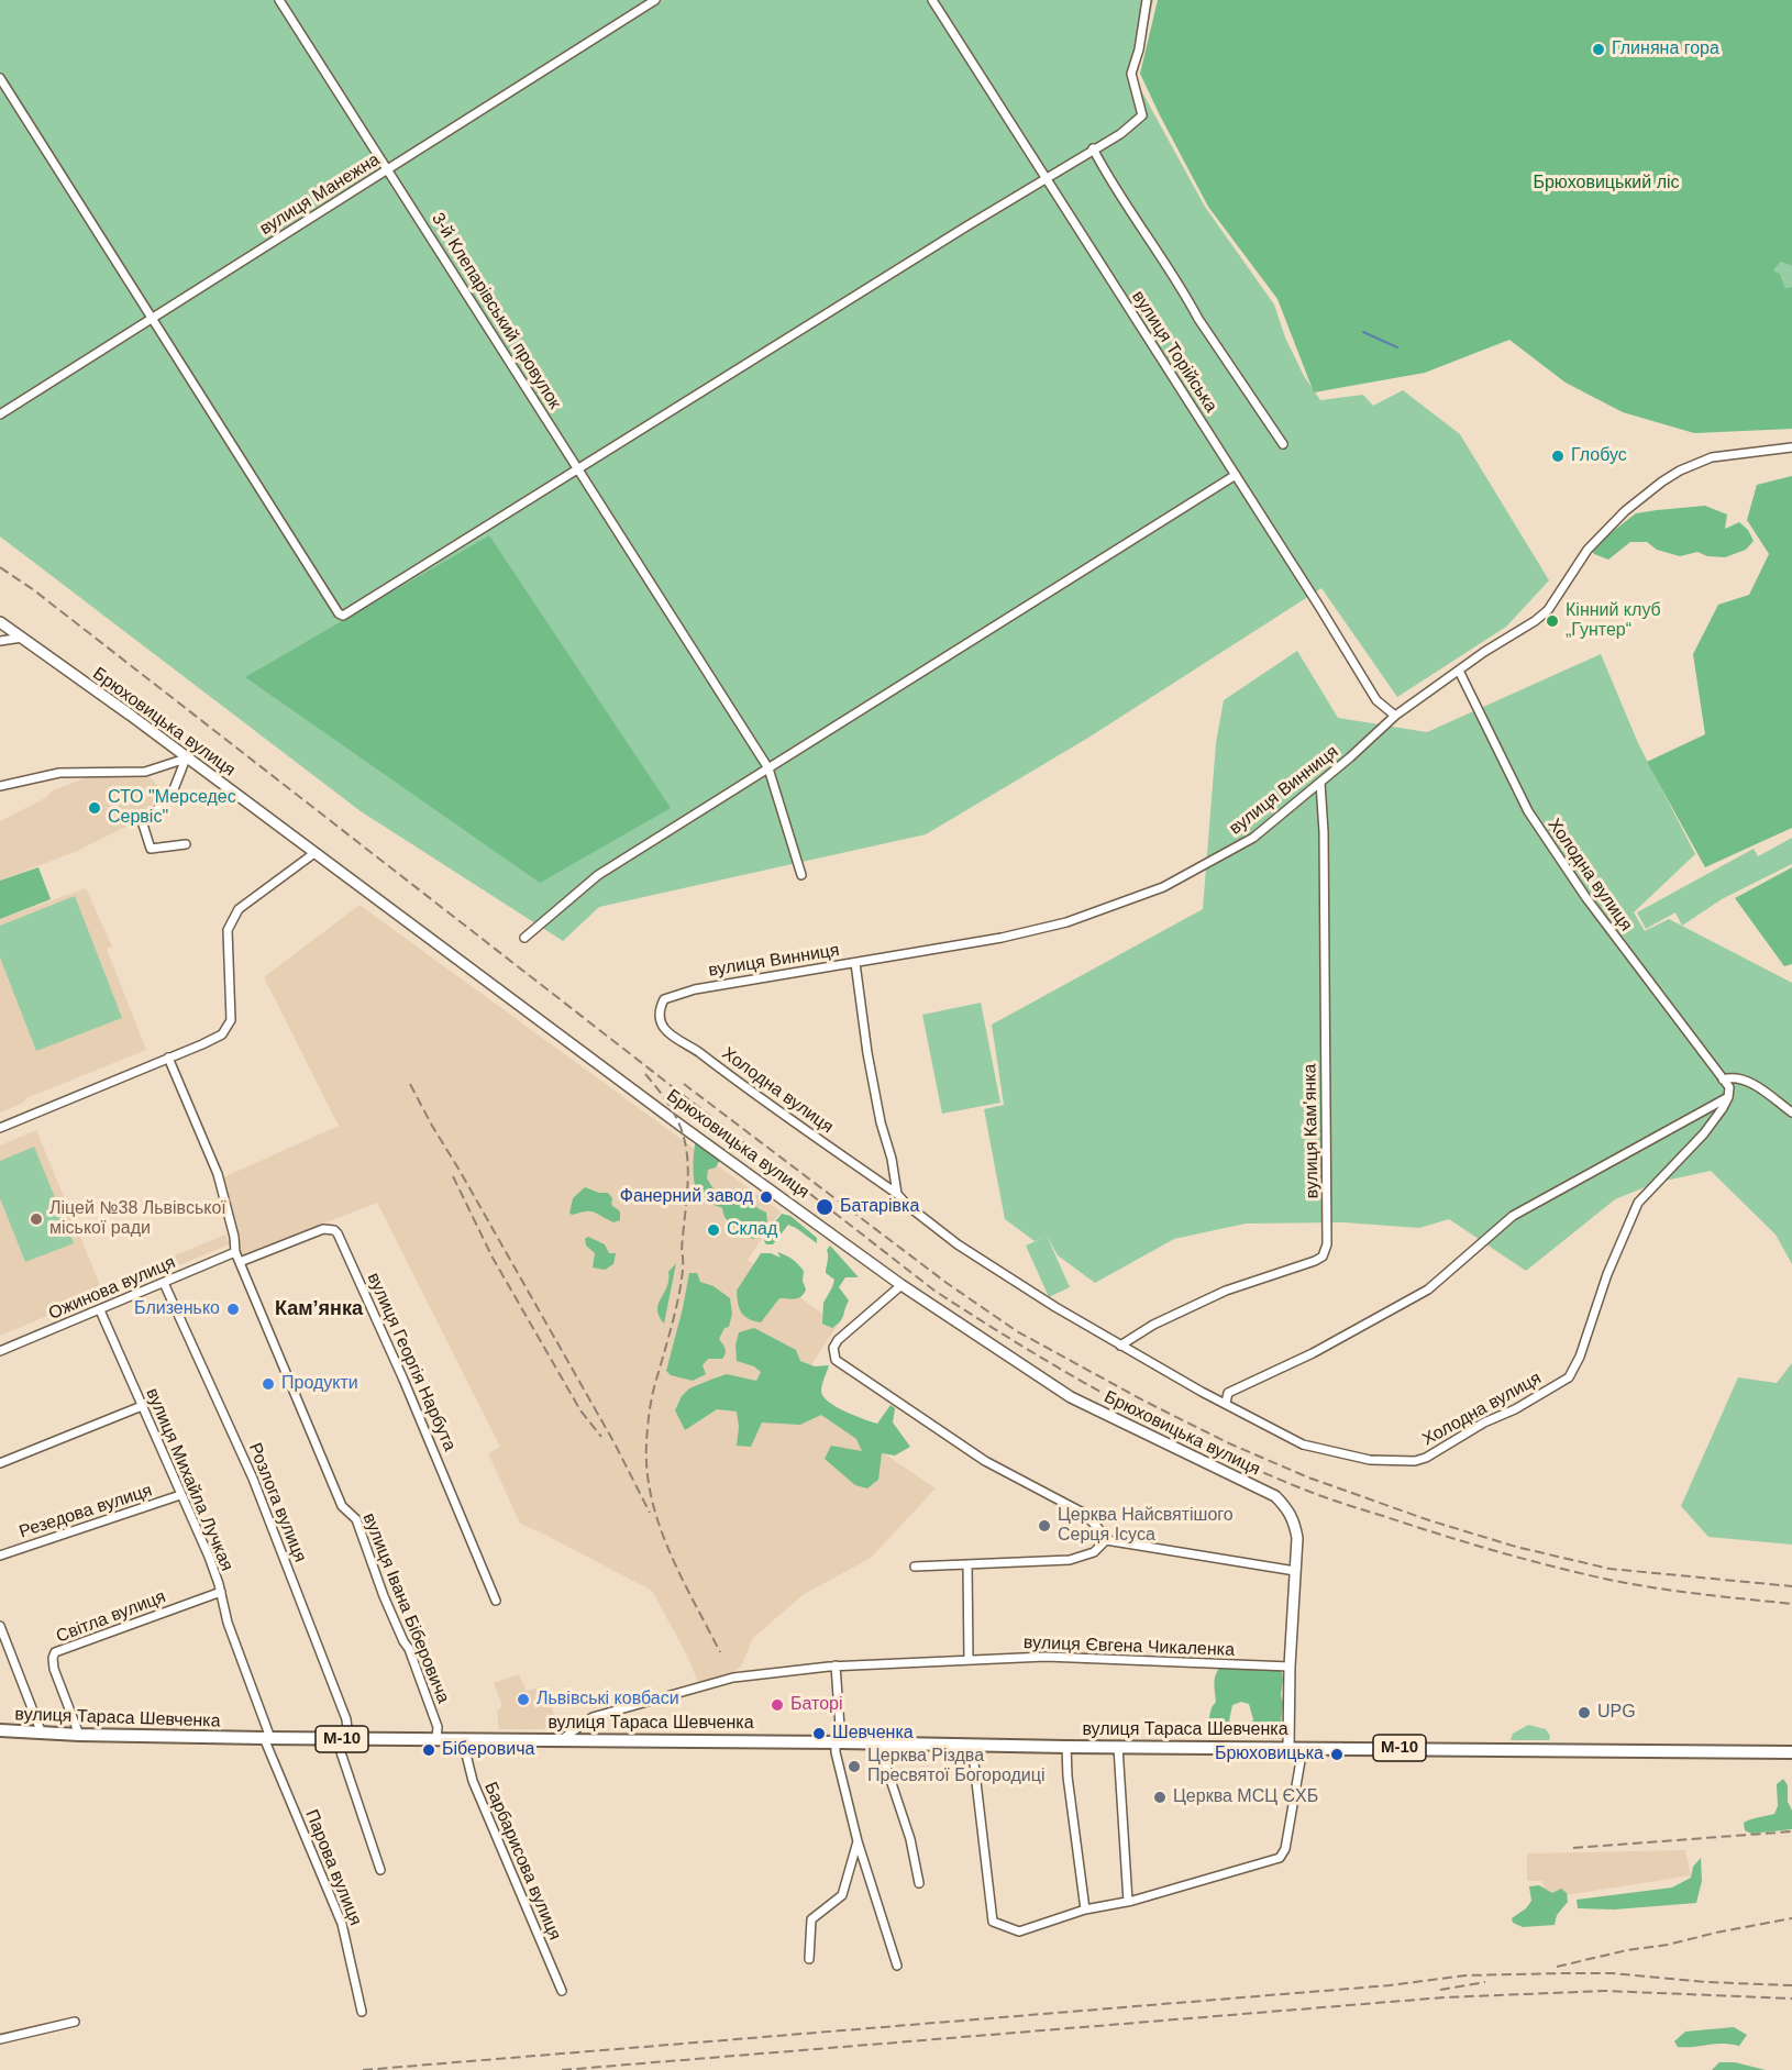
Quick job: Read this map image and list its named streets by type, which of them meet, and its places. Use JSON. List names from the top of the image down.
{
  "streets": {
    "main road": ["Брюховицька вулиця", "вулиця Тараса Шевченка", "М-10"],
    "street": [
      "вулиця Манежна",
      "3-й Клепарівський провулок",
      "вулиця Торійська",
      "вулиця Винниця",
      "Холодна вулиця",
      "вулиця Камʼянка",
      "Ожинова вулиця",
      "вулиця Георгія Нарбута",
      "вулиця Михайла Лучкая",
      "Розлога вулиця",
      "Резедова вулиця",
      "вулиця Івана Біберовича",
      "Світла вулиця",
      "вулиця Євгена Чикаленка",
      "Барбарисова вулиця",
      "Парова вулиця"
    ]
  },
  "crossings": [
    ["вулиця Манежна", "3-й Клепарівський провулок"],
    ["вулиця Торійська", "вулиця Винниця"],
    ["Брюховицька вулиця", "вулиця Євгена Чикаленка"],
    ["Брюховицька вулиця", "вулиця Тараса Шевченка"],
    ["вулиця Винниця", "Холодна вулиця"],
    ["вулиця Винниця", "вулиця Камʼянка"],
    ["Холодна вулиця", "вулиця Камʼянка"],
    ["Ожинова вулиця", "вулиця Михайла Лучкая"],
    ["Ожинова вулиця", "Розлога вулиця"],
    ["Ожинова вулиця", "вулиця Івана Біберовича"],
    ["вулиця Георгія Нарбута", "вулиця Івана Біберовича"],
    ["вулиця Михайла Лучкая", "Резедова вулиця"],
    ["вулиця Михайла Лучкая", "Світла вулиця"],
    ["вулиця Михайла Лучкая", "вулиця Тараса Шевченка"],
    ["вулиця Михайла Лучкая", "Парова вулиця"],
    ["Розлога вулиця", "вулиця Тараса Шевченка"],
    ["вулиця Івана Біберовича", "вулиця Тараса Шевченка"],
    ["Світла вулиця", "вулиця Тараса Шевченка"],
    ["вулиця Євгена Чикаленка", "вулиця Тараса Шевченка"],
    ["вулиця Тараса Шевченка", "Барбарисова вулиця"],
    ["вулиця Тараса Шевченка", "Парова вулиця"]
  ],
  "districts": ["Кам’янка"],
  "parks": ["Брюховицький ліс"],
  "places": [
    "Глиняна гора",
    "Глобус",
    "Кінний клуб „Гунтер“",
    "СТО \"Мерседес Сервіс\"",
    "Фанерний завод",
    "Батарівка",
    "Ліцей №38 Львівської міської ради",
    "Склад",
    "Близенько",
    "Продукти",
    "Церква Найсвятішого Серця Ісуса",
    "Львівські ковбаси",
    "Баторі",
    "UPG",
    "Шевченка",
    "Біберовича",
    "Брюховицька",
    "Церква Різдва Пресвятої Богородиці",
    "Церква МСЦ ЄХБ"
  ]
}
